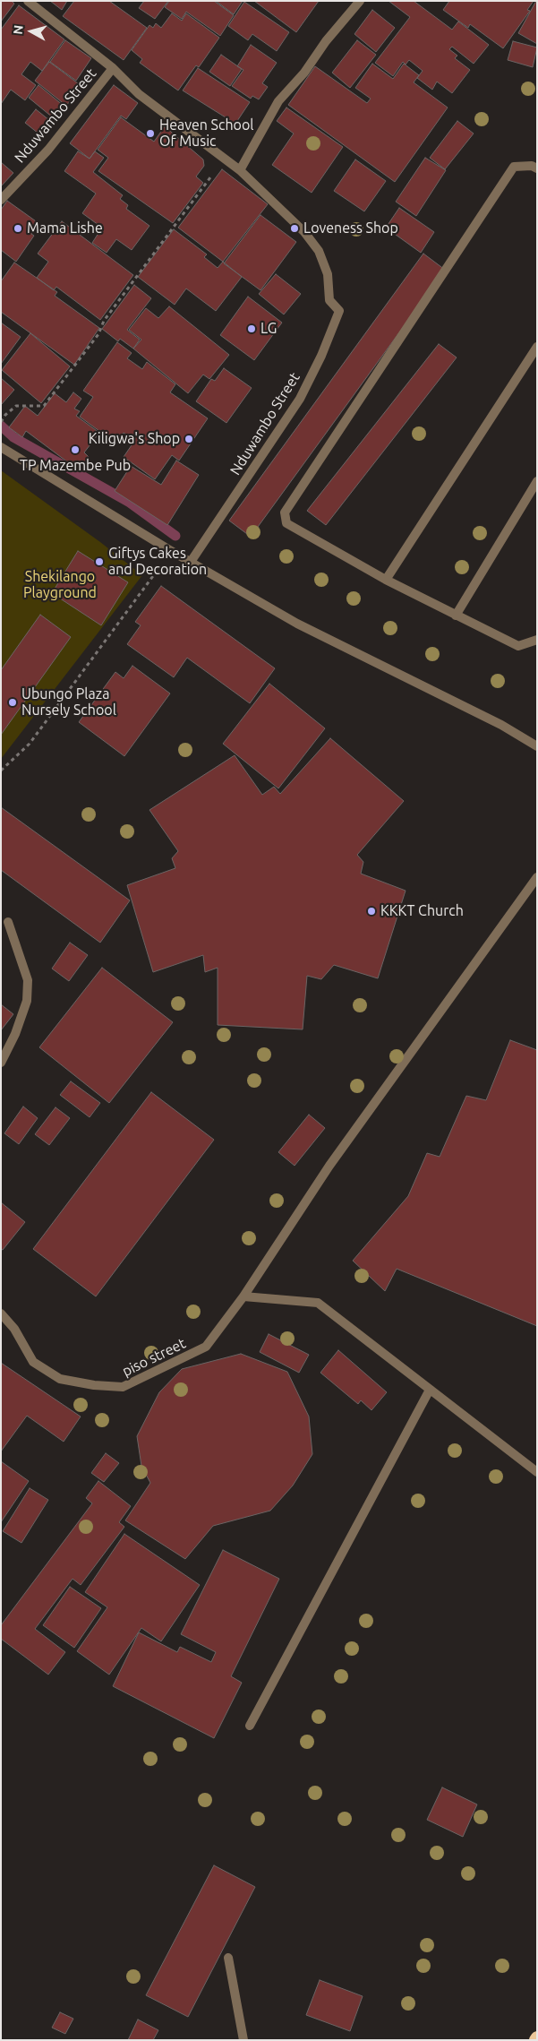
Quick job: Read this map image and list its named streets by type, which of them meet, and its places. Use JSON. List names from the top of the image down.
{
  "streets": {
    "street": ["Nduwambo Street", "piso street"]
  },
  "parks": ["Shekilango Playground"],
  "places": [
    "Heaven School Of Music",
    "Mama Lishe",
    "Loveness Shop",
    "LG",
    "Kiligwa's Shop",
    "TP Mazembe Pub",
    "Giftys Cakes and Decoration",
    "Ubungo Plaza Nursely School",
    "KKKT Church"
  ],
  "north": "left"
}
